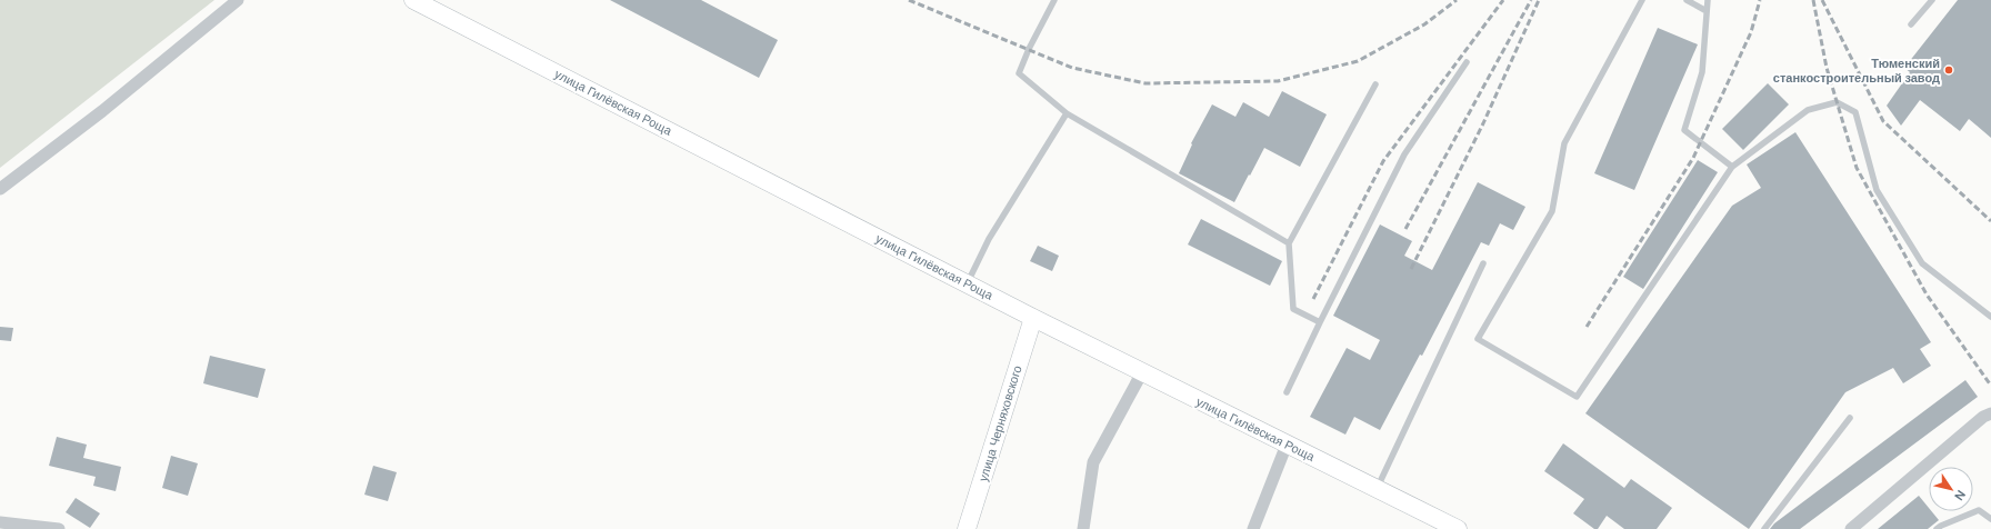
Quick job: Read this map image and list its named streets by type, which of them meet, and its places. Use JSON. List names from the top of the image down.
{
  "streets": {
    "street": ["улица Гилёвская Роща", "улица Черняховского"]
  },
  "crossings": [
    ["улица Гилёвская Роща", "улица Черняховского"]
  ],
  "places": ["Тюменский станкостроительный завод"],
  "north": "bottom right"
}
